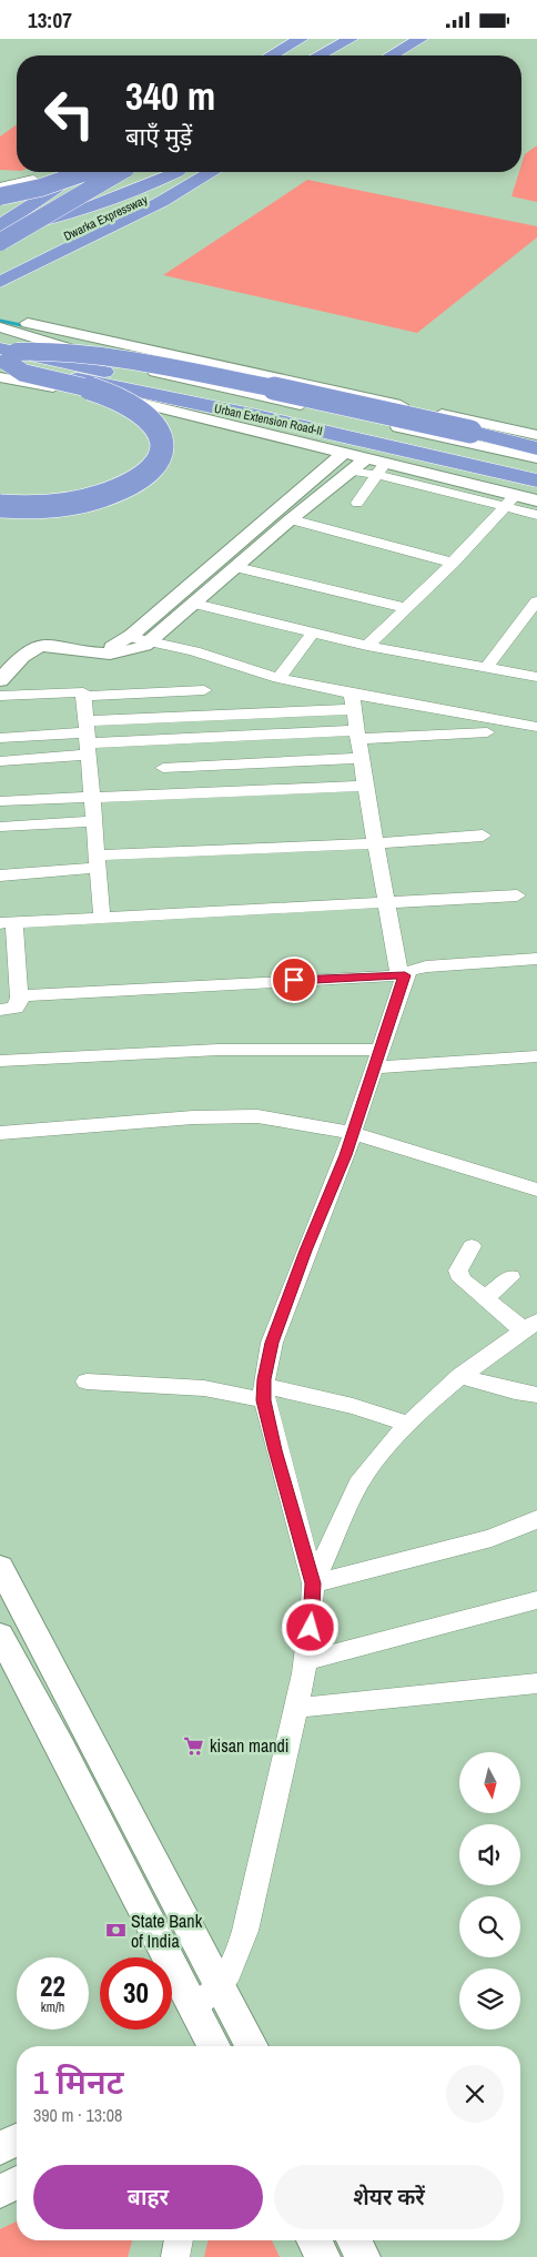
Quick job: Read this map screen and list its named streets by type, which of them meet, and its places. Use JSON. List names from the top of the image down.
{
  "streets": {
    "highway": ["Dwarka Expressway", "Urban Extension Road-II"]
  },
  "places": {
    "supermarket": ["kisan mandi"],
    "bank": ["State Bank of India"]
  },
  "north": "bottom",
  "page": {
    "status": "13:07",
    "turn": ["340 m", "बाएँ मुड़ें"],
    "speed": "22 km/h",
    "limit": "30",
    "heading": ["1 मिनट", "390 m · 13:08"],
    "buttons": ["बाहर", "शेयर करें"]
  }
}
